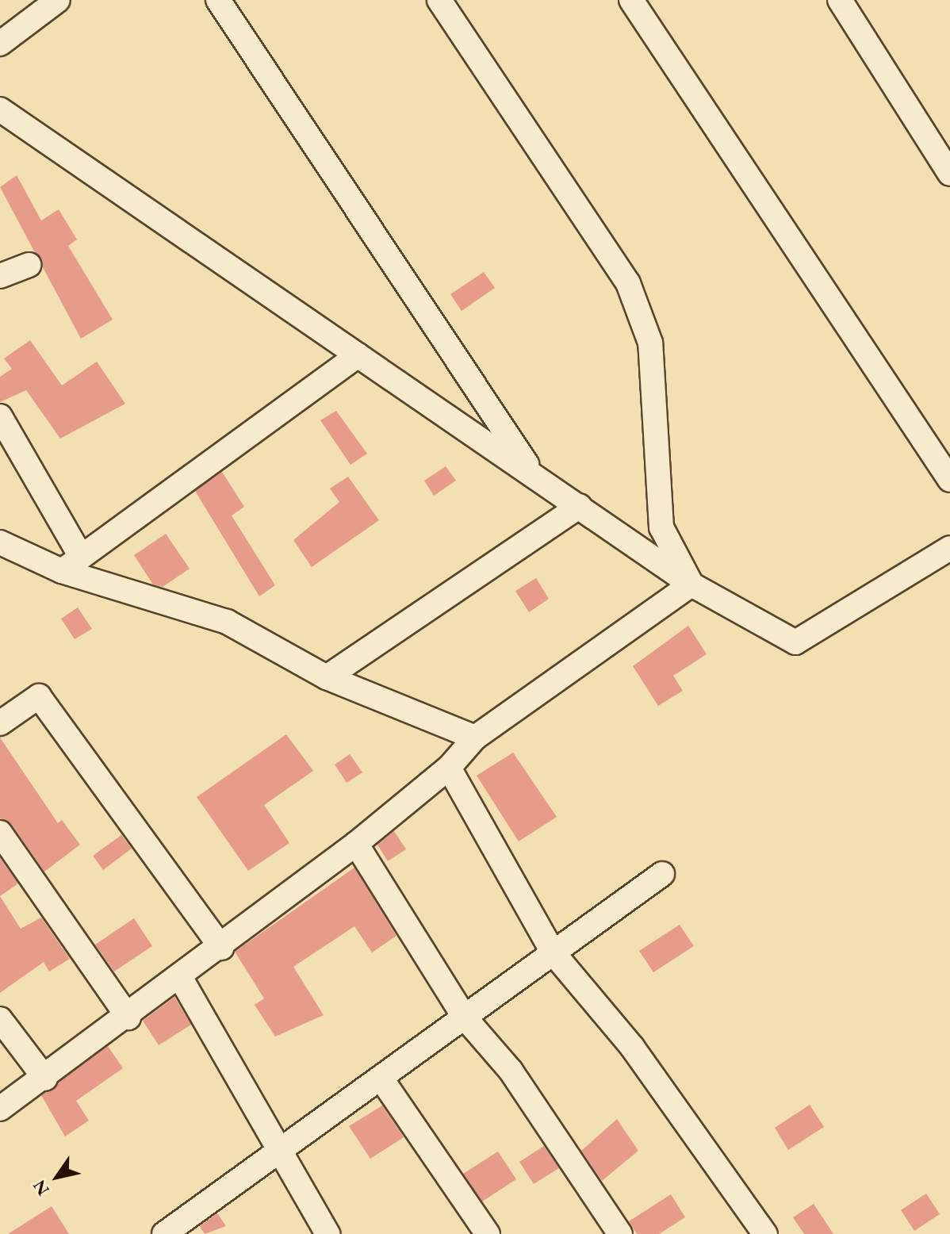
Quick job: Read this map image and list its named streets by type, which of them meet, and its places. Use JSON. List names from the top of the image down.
{
  "north": "bottom left"
}
